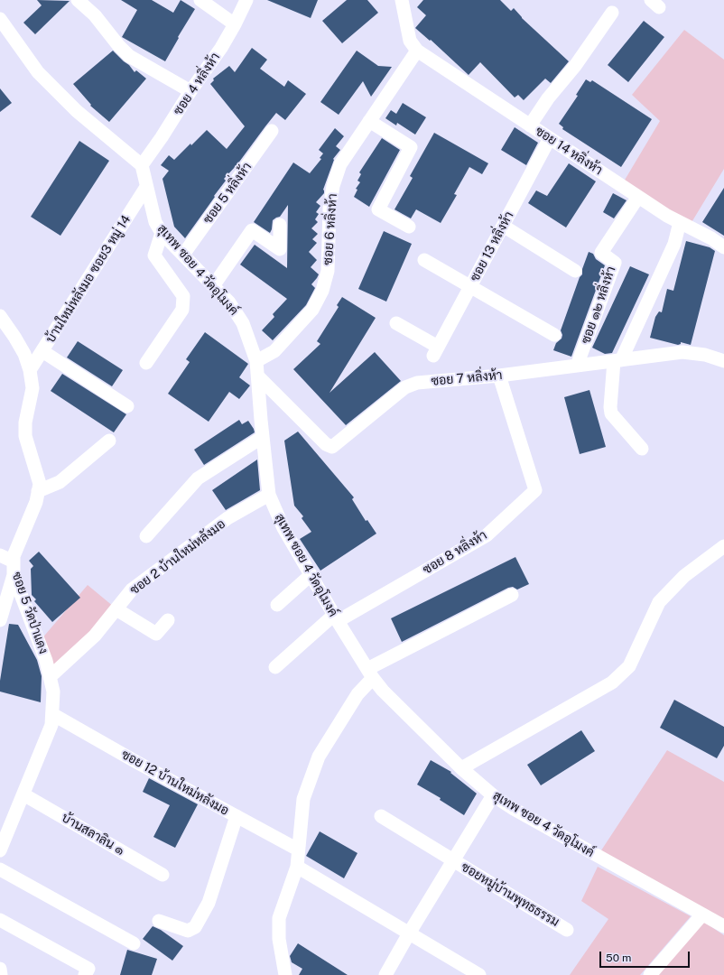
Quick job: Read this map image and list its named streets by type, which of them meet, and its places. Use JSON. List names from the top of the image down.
{
  "streets": {
    "street": [
      "ซอย 4 หลิ่งห้า",
      "ซอย 14 หลิ่งห้า",
      "ซอย 5 หลิ่งห้า",
      "ซอย 6 หลิ่งห้า",
      "ซอย 13 หลิ่งห้า",
      "สุเทพ ซอย 4 วัดอุโมงค์",
      "บ้านใหม่หลังมอ ซอย3 หมู่ 14",
      "ซอย ๑๒ หลิ่งห้า",
      "ซอย 7 หลิ่งห้า",
      "ซอย 8 หลิ่งห้า",
      "ซอย 2 บ้านใหม่หลังมอ",
      "ซอย 5 วัดป่าแดง",
      "ซอย 12 บ้านใหม่หลังมอ",
      "บ้านสลาลิน ๑",
      "ซอยหมู่บ้านพุทธธรรม"
    ]
  },
  "crossings": [
    ["ซอย 4 หลิ่งห้า", "สุเทพ ซอย 4 วัดอุโมงค์"],
    ["ซอย 14 หลิ่งห้า", "ซอย 6 หลิ่งห้า"],
    ["ซอย 14 หลิ่งห้า", "ซอย 13 หลิ่งห้า"],
    ["ซอย 14 หลิ่งห้า", "ซอย ๑๒ หลิ่งห้า"],
    ["ซอย 5 หลิ่งห้า", "สุเทพ ซอย 4 วัดอุโมงค์"],
    ["ซอย 6 หลิ่งห้า", "สุเทพ ซอย 4 วัดอุโมงค์"],
    ["สุเทพ ซอย 4 วัดอุโมงค์", "บ้านใหม่หลังมอ ซอย3 หมู่ 14"],
    ["สุเทพ ซอย 4 วัดอุโมงค์", "ซอย 7 หลิ่งห้า"],
    ["สุเทพ ซอย 4 วัดอุโมงค์", "ซอย 8 หลิ่งห้า"],
    ["สุเทพ ซอย 4 วัดอุโมงค์", "ซอย 2 บ้านใหม่หลังมอ"],
    ["สุเทพ ซอย 4 วัดอุโมงค์", "ซอยหมู่บ้านพุทธธรรม"],
    ["บ้านใหม่หลังมอ ซอย3 หมู่ 14", "ซอย 5 วัดป่าแดง"],
    ["ซอย ๑๒ หลิ่งห้า", "ซอย 7 หลิ่งห้า"],
    ["ซอย 7 หลิ่งห้า", "ซอย 8 หลิ่งห้า"],
    ["ซอย 2 บ้านใหม่หลังมอ", "ซอย 5 วัดป่าแดง"],
    ["ซอย 5 วัดป่าแดง", "ซอย 12 บ้านใหม่หลังมอ"],
    ["ซอย 5 วัดป่าแดง", "บ้านสลาลิน ๑"]
  ],
  "scale_bar": "50 m"
}
